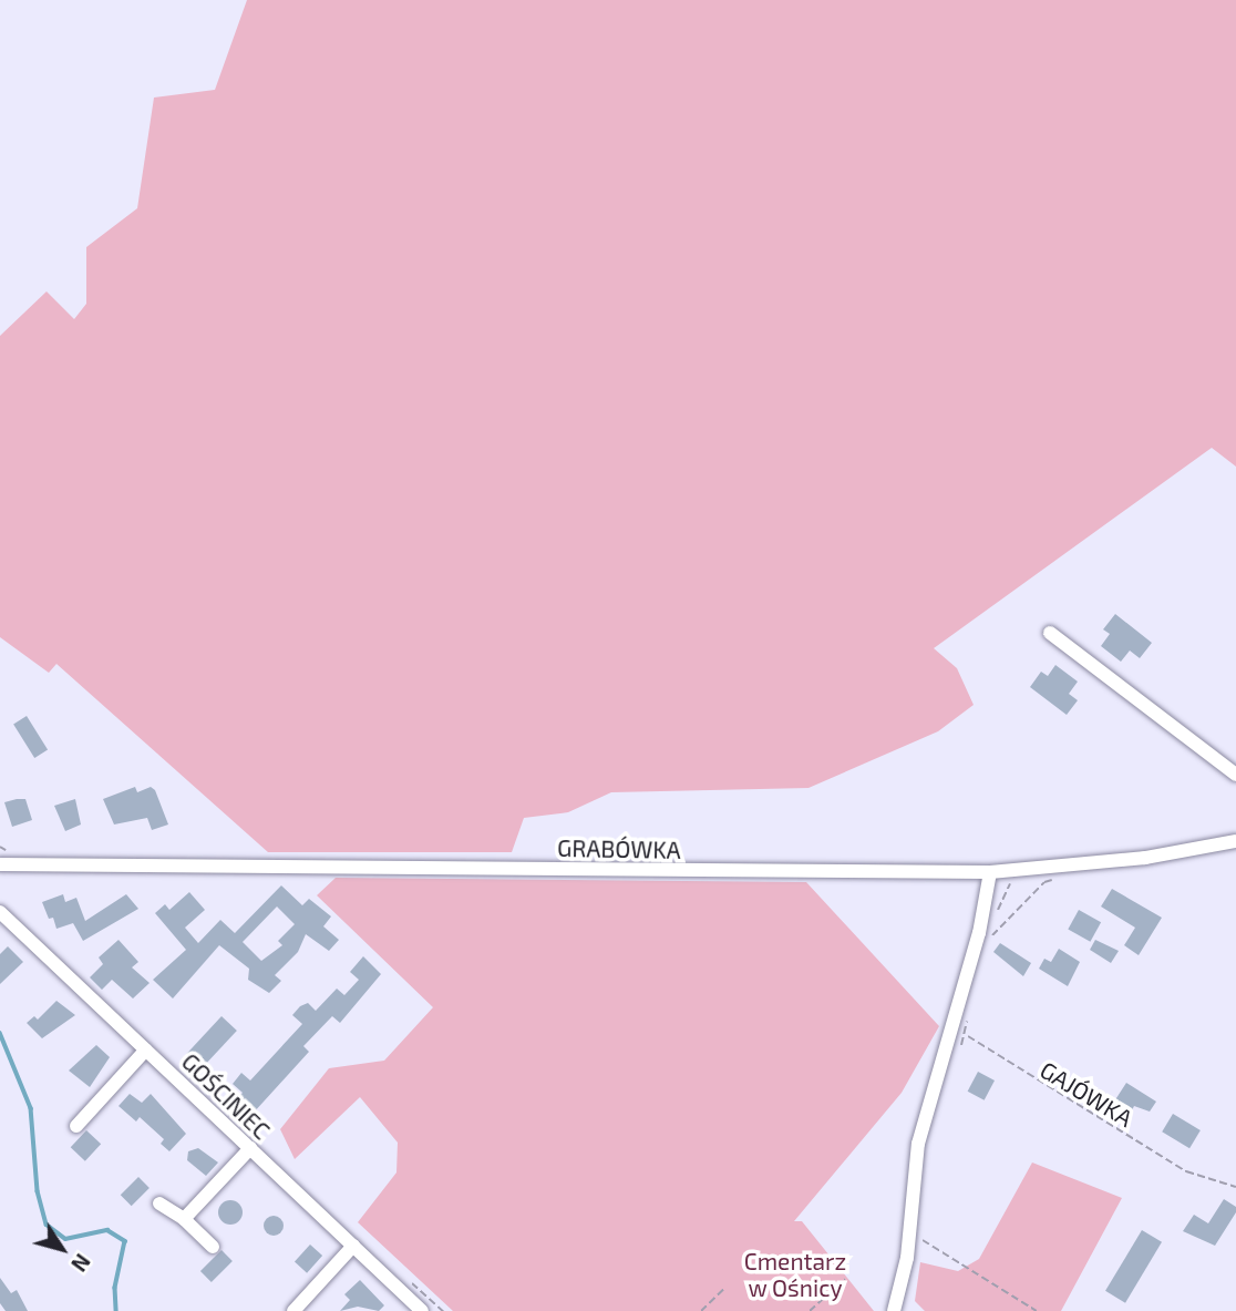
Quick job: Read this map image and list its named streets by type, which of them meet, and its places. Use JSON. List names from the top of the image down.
{
  "streets": {
    "street": ["GRABÓWKA", "GOŚCINIEC"],
    "path": ["GAJÓWKA"]
  },
  "parks": ["Cmentarz w Ośnicy"],
  "north": "bottom right"
}
